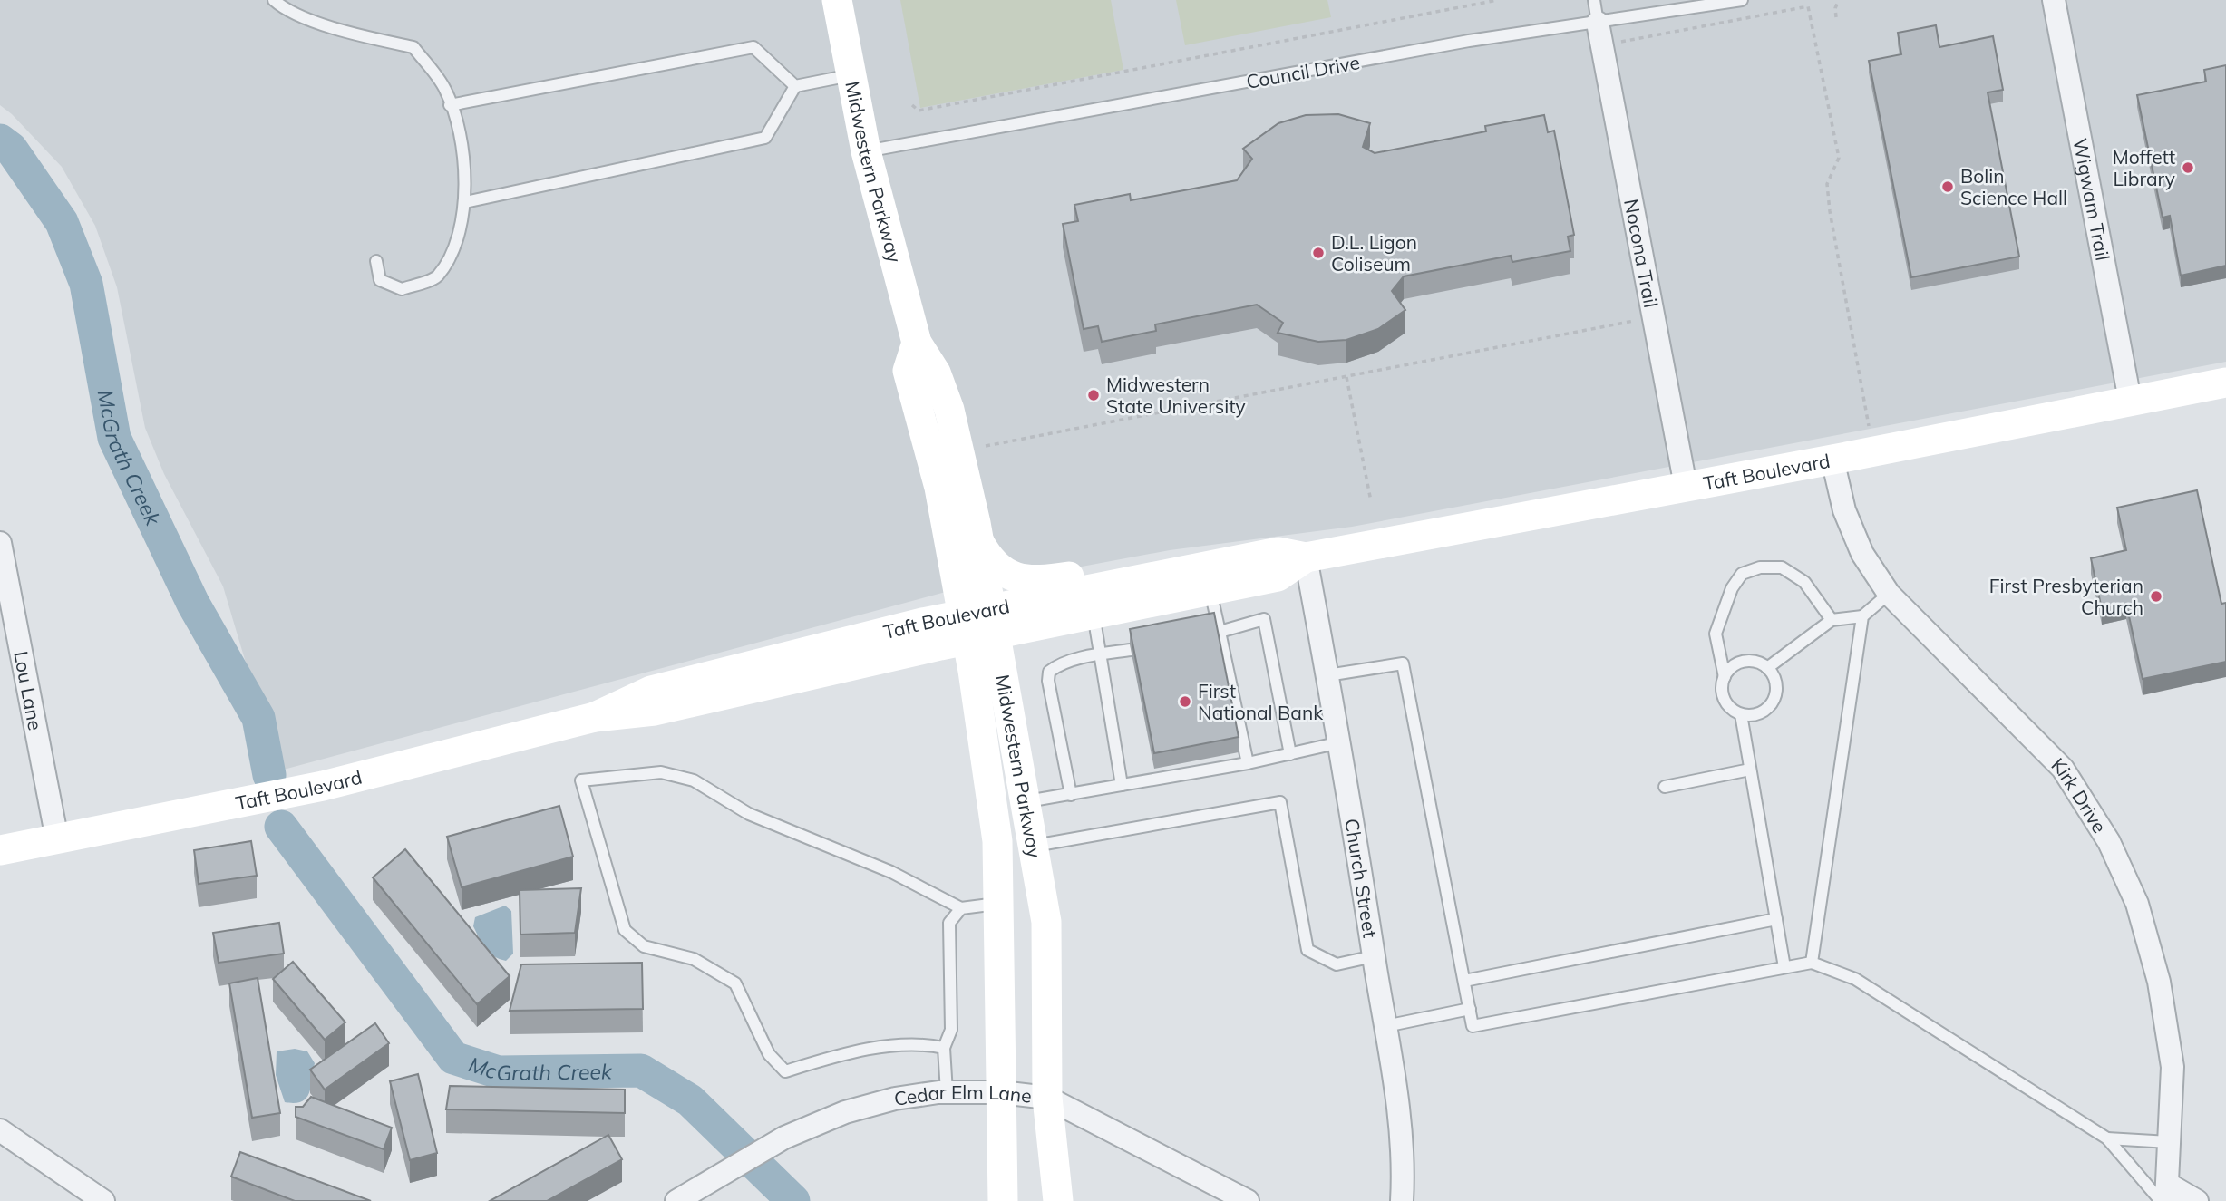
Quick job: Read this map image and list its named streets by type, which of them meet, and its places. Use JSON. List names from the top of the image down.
{
  "streets": {
    "street": [
      "Midwestern Parkway",
      "Wigwam Trail",
      "Nocona Trail",
      "Taft Boulevard",
      "Lou Lane",
      "Kirk Drive",
      "Church Street",
      "Cedar Elm Lane"
    ],
    "lane": ["Council Drive"]
  },
  "crossings": [
    ["Council Drive", "Midwestern Parkway"],
    ["Council Drive", "Nocona Trail"],
    ["Midwestern Parkway", "Taft Boulevard"],
    ["Midwestern Parkway", "Cedar Elm Lane"],
    ["Wigwam Trail", "Taft Boulevard"],
    ["Nocona Trail", "Taft Boulevard"],
    ["Taft Boulevard", "Lou Lane"],
    ["Taft Boulevard", "Kirk Drive"],
    ["Taft Boulevard", "Church Street"]
  ],
  "water": ["McGrath Creek"],
  "places": [
    "Moffett Library",
    "Bolin Science Hall",
    "D.L. Ligon Coliseum",
    "Midwestern State University",
    "First Presbyterian Church",
    "First National Bank"
  ]
}
